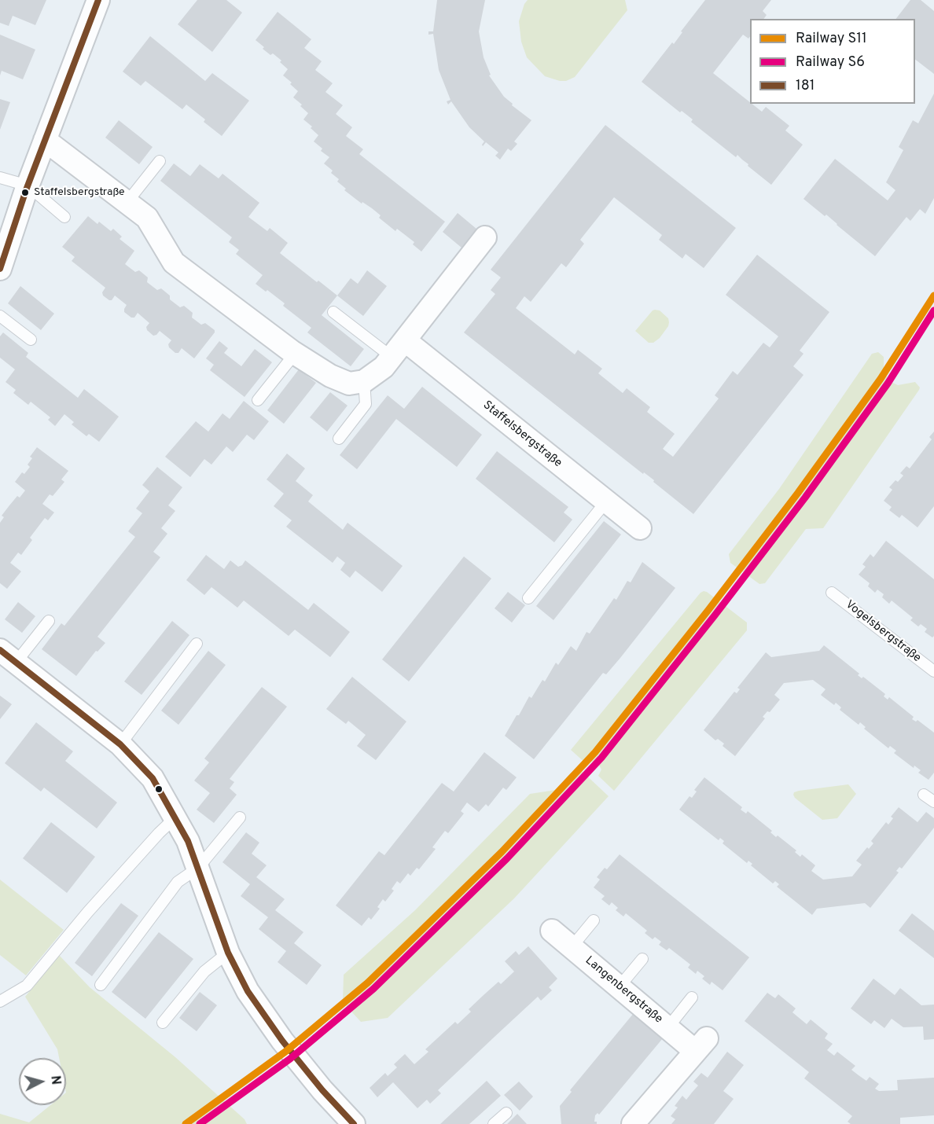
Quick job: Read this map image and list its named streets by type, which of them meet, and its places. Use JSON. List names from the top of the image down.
{
  "streets": {
    "street": ["Staffelsbergstraße", "Langenbergstraße"],
    "lane": ["Vogelsbergstraße"]
  },
  "places": ["Staffelsbergstraße"],
  "lines": ["transit line 181", "rail line S11", "rail line S6"],
  "legend": ["Railway S11", "Railway S6", "181"],
  "north": "right"
}
